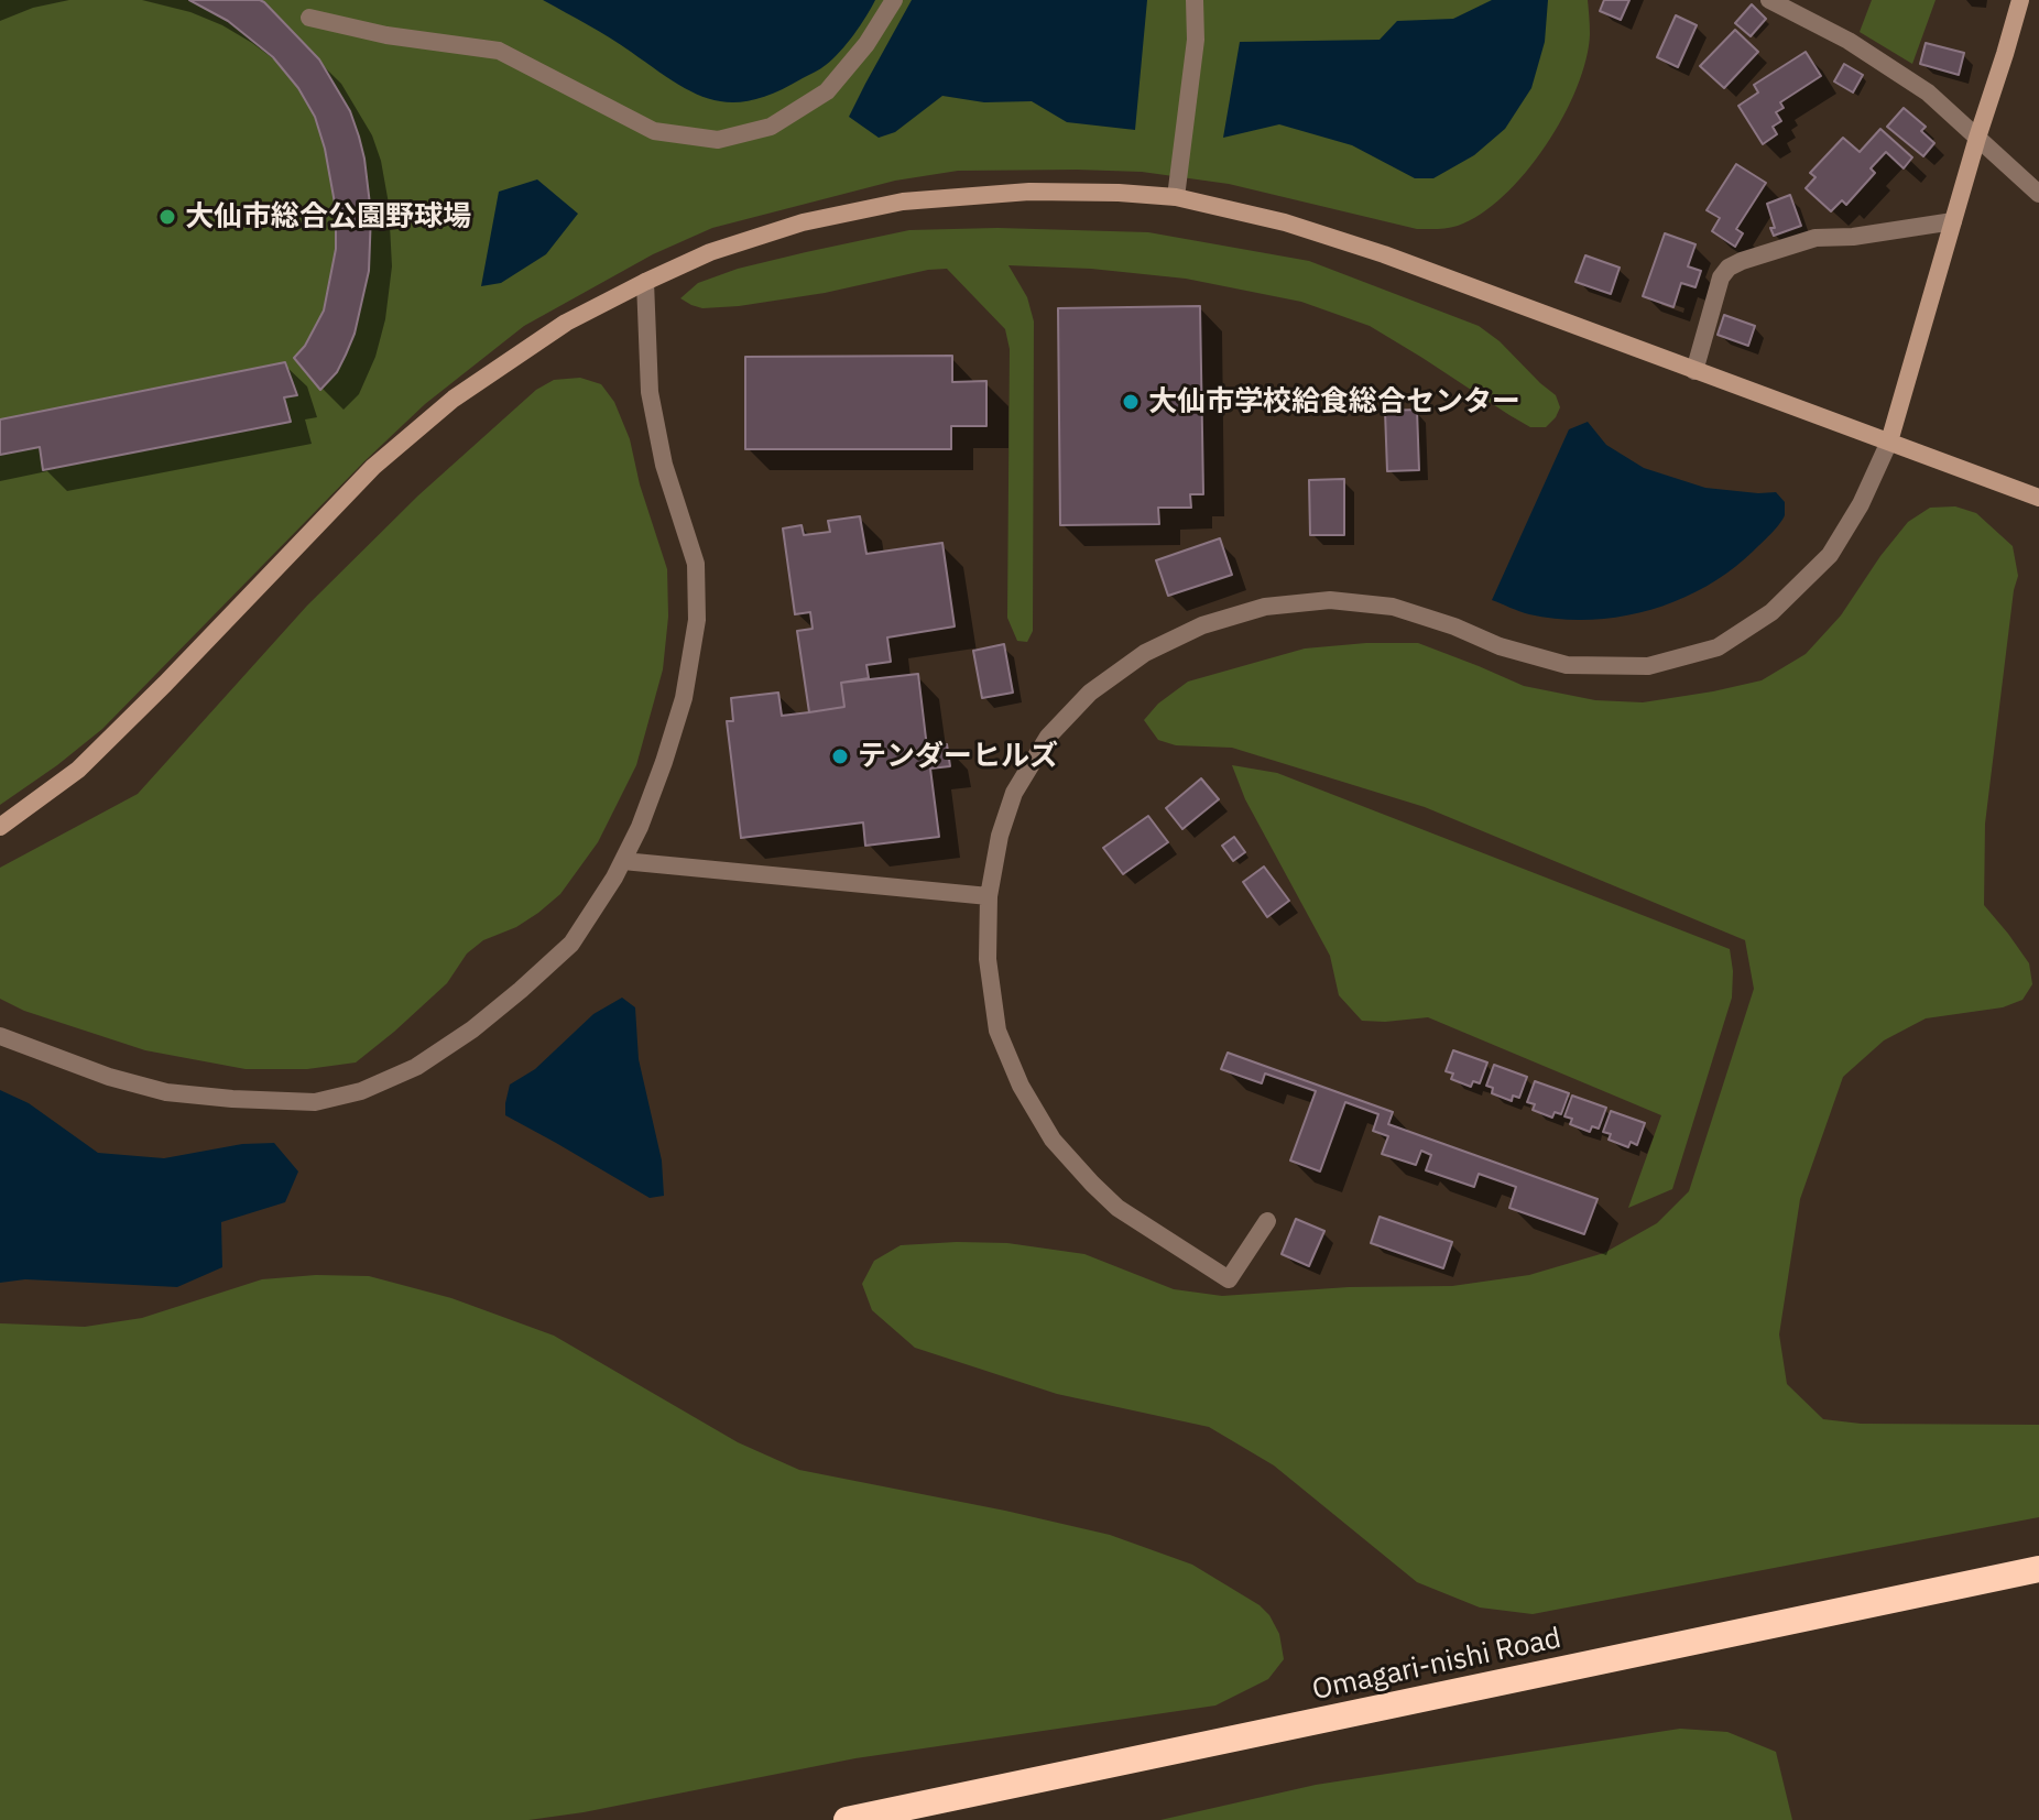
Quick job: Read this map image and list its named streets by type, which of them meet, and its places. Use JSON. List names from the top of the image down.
{
  "streets": {
    "highway": ["Omagari-nishi Road"]
  },
  "places": ["大仙市総合公園野球場", "大仙市学校給食総合センター", "テンダーヒルズ"]
}
